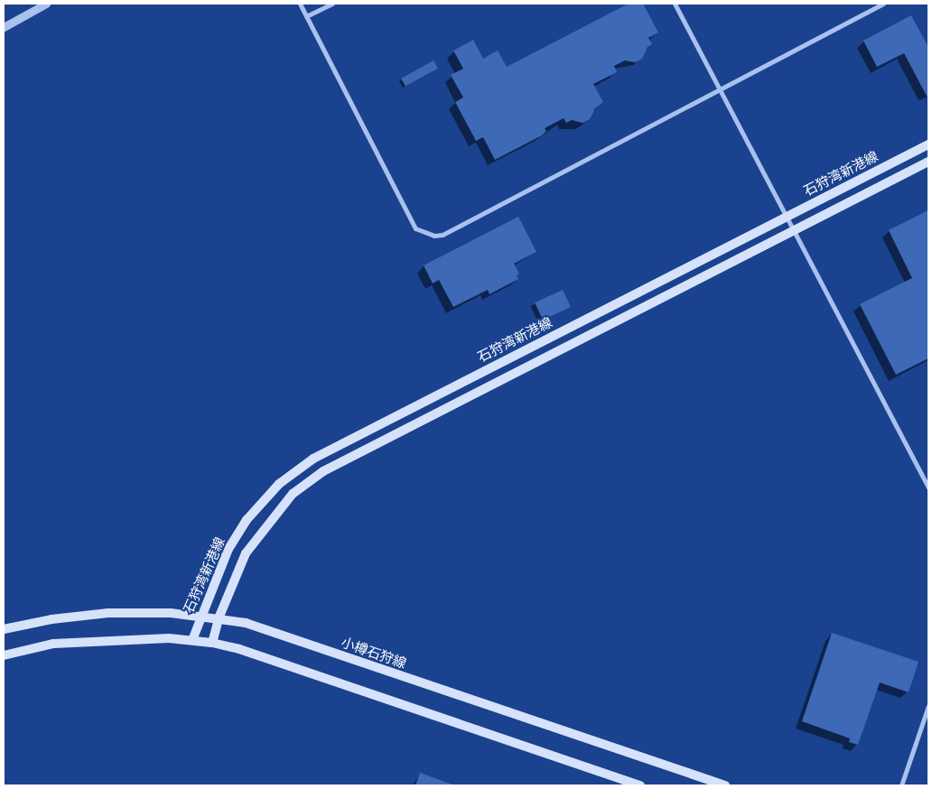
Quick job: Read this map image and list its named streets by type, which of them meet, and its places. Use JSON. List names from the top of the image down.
{
  "streets": {
    "main road": ["石狩湾新港線", "小樽石狩線"]
  },
  "crossings": [
    ["石狩湾新港線", "小樽石狩線"]
  ]
}
